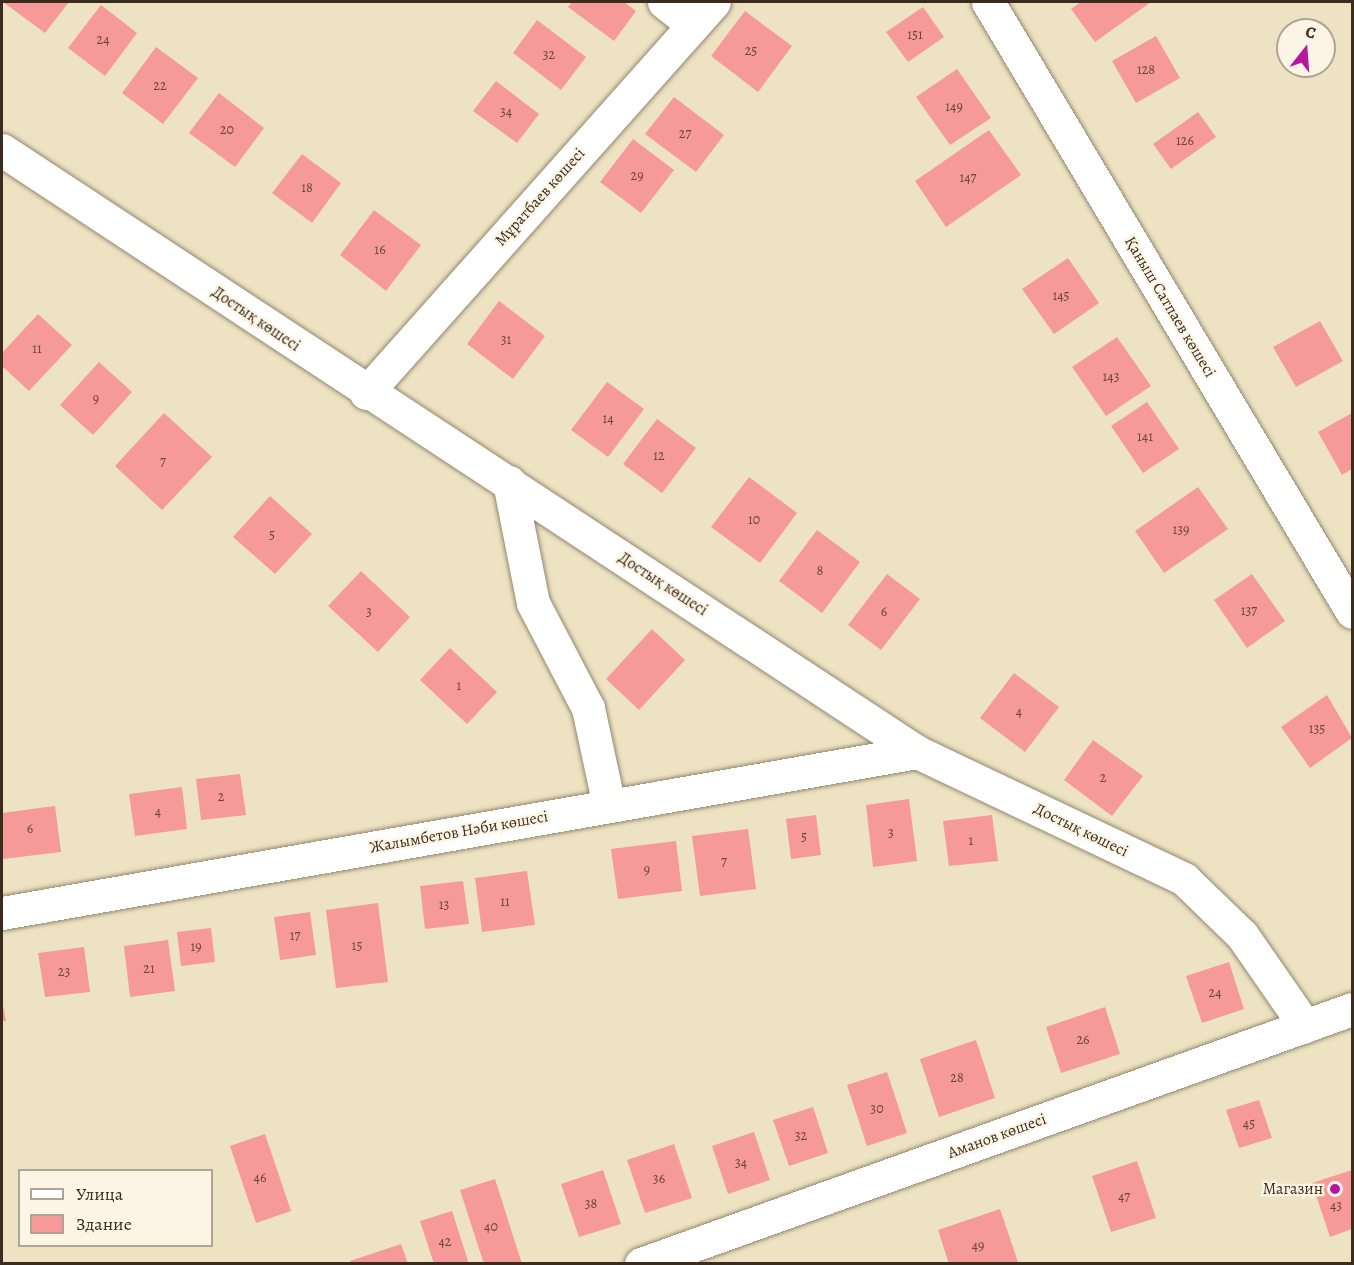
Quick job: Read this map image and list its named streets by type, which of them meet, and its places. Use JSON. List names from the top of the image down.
{
  "streets": {
    "street": [
      "Мұратбаев көшесі",
      "Қаныш Сатпаев көшесі",
      "Достық көшесі",
      "Жалымбетов Нәби көшесі",
      "Аманов көшесі"
    ]
  },
  "crossings": [
    ["Мұратбаев көшесі", "Достық көшесі"],
    ["Достық көшесі", "Жалымбетов Нәби көшесі"],
    ["Достық көшесі", "Аманов көшесі"]
  ],
  "places": ["Магазин"],
  "house_numbers": [
    "151",
    "24",
    "25",
    "32",
    "128",
    "22",
    "149",
    "34",
    "20",
    "27",
    "126",
    "29",
    "147",
    "18",
    "16",
    "145",
    "31",
    "11",
    "143",
    "9",
    "14",
    "141",
    "12",
    "7",
    "10",
    "139",
    "5",
    "8",
    "137",
    "3",
    "6",
    "1",
    "4",
    "135",
    "2",
    "2",
    "4",
    "6",
    "3",
    "5",
    "1",
    "7",
    "9",
    "11",
    "13",
    "17",
    "15",
    "19",
    "21",
    "23",
    "24",
    "26",
    "28",
    "30",
    "45",
    "32",
    "34",
    "46",
    "36",
    "47",
    "38",
    "43",
    "40",
    "42",
    "49"
  ],
  "legend": ["Улица", "Здание"],
  "north": "top"
}
